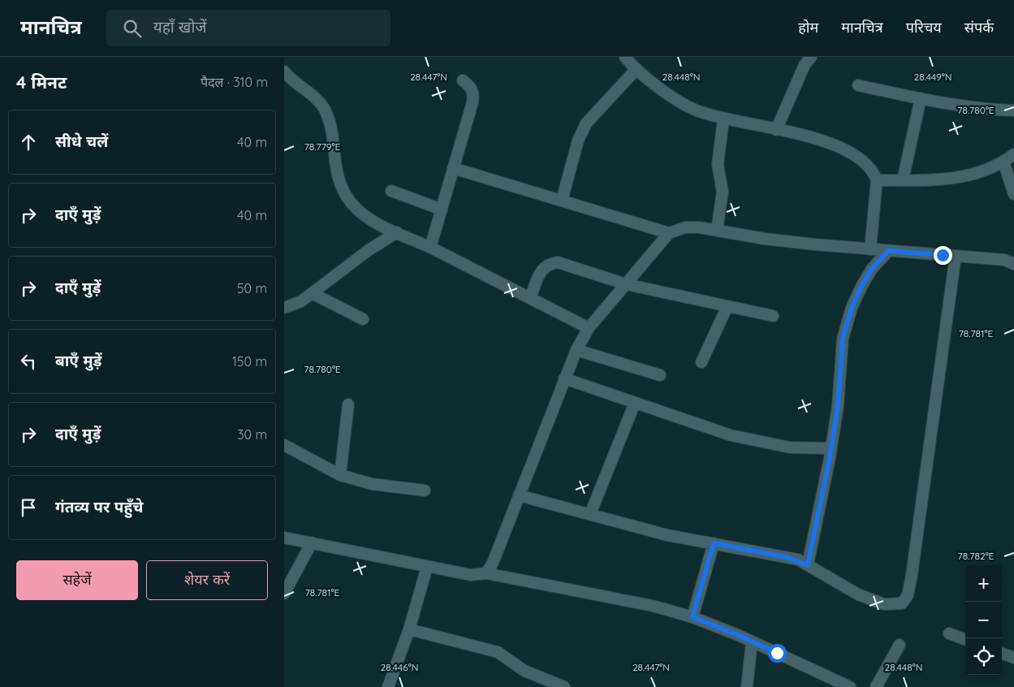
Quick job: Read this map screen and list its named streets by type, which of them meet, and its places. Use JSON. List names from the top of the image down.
{
  "page": {
    "header": "मानचित्र",
    "search": "यहाँ खोजें",
    "nav": [
      "होम",
      "मानचित्र",
      "परिचय",
      "संपर्क"
    ],
    "heading": ["4 मिनट", "पैदल · 310 m"],
    "list": [
      ["सीधे चलें", "40 m"],
      ["दाएँ मुड़ें", "40 m"],
      ["दाएँ मुड़ें", "50 m"],
      ["बाएँ मुड़ें", "150 m"],
      ["दाएँ मुड़ें", "30 m"],
      "गंतव्य पर पहुँचे"
    ],
    "buttons": ["सहेजें", "शेयर करें"],
    "map_buttons": ["+", "−"]
  },
  "coordinates": [
    "28.447°N",
    "28.448°N",
    "28.449°N",
    "78.780°E",
    "78.779°E",
    "78.781°E",
    "78.782°E",
    "28.446°N"
  ]
}
